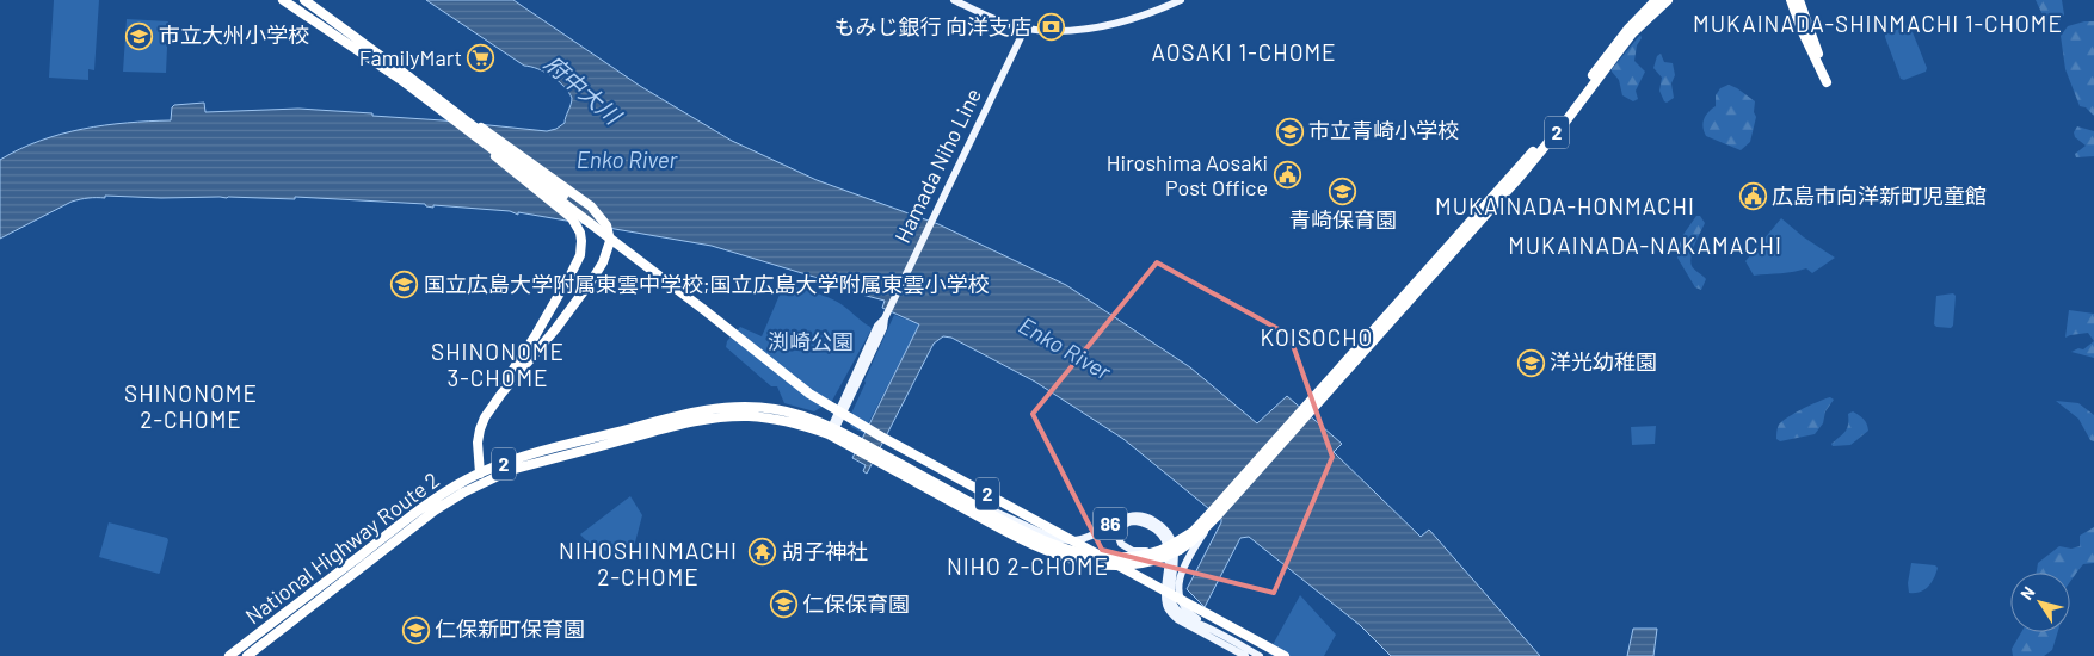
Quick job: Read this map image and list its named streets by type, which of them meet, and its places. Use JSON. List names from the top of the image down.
{
  "streets": {
    "highway": ["2", "National Highway Route 2"],
    "main road": ["Hamada Niho Line", "86"]
  },
  "crossings": [
    ["Hamada Niho Line", "National Highway Route 2"],
    ["86", "National Highway Route 2"]
  ],
  "districts": [
    "MUKAINADA-SHINMACHI 1-CHOME",
    "AOSAKI 1-CHOME",
    "MUKAINADA-HONMACHI",
    "MUKAINADA-NAKAMACHI",
    "KOISOCHO",
    "SHINONOME 3-CHOME",
    "SHINONOME 2-CHOME",
    "NIHOSHINMACHI 2-CHOME",
    "NIHO 2-CHOME"
  ],
  "water": ["府中大川", "Enko River"],
  "parks": ["渕崎公園"],
  "places": {
    "bank": ["もみじ銀行 向洋支店"],
    "school or university": [
      "市立大州小学校",
      "市立青崎小学校",
      "青崎保育園",
      "国立広島大学附属東雲中学校;国立広島大学附属東雲小学校",
      "洋光幼稚園",
      "仁保保育園",
      "仁保新町保育園"
    ],
    "supermarket": ["FamilyMart"],
    "public building": ["Hiroshima Aosaki Post Office", "広島市向洋新町児童館"],
    "temple": ["胡子神社"]
  },
  "north": "top left"
}
